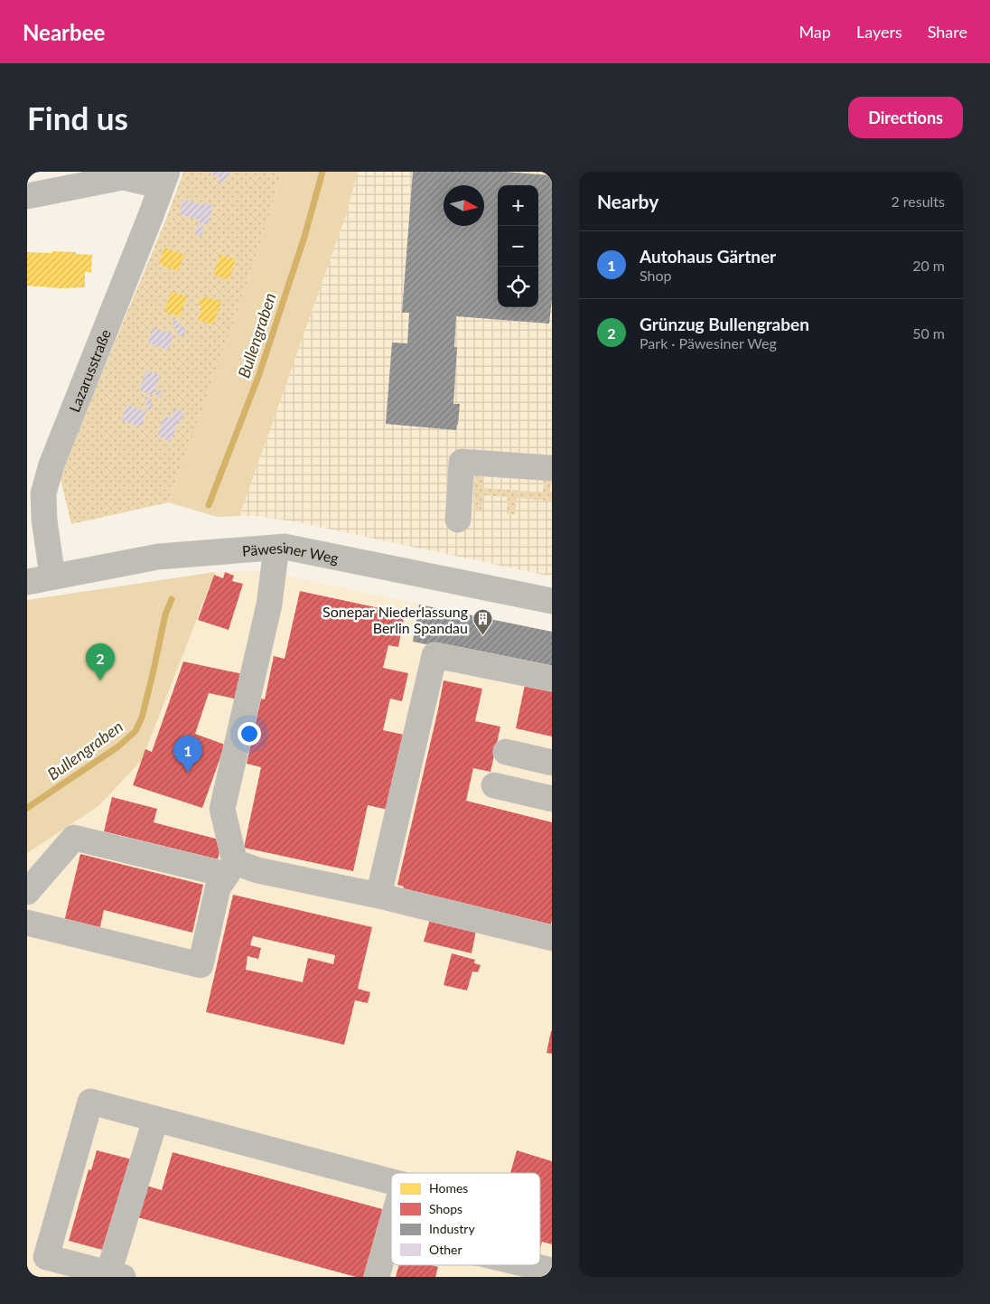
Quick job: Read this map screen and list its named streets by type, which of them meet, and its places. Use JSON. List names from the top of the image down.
{
  "streets": {
    "street": ["Lazarusstraße", "Päwesiner Weg"]
  },
  "crossings": [
    ["Lazarusstraße", "Päwesiner Weg"]
  ],
  "water": ["Bullengraben"],
  "places": {
    "building": ["Sonepar Niederlassung Berlin Spandau"]
  },
  "legend": [
    "Homes",
    "Shops",
    "Industry",
    "Other"
  ],
  "north": "right",
  "page": {
    "header": "Nearbee",
    "nav": ["Map", "Layers", "Share"],
    "buttons": "Directions",
    "title": "Find us",
    "heading": ["Nearby", "2 results"],
    "map_buttons": ["+", "−"],
    "list": [
      {
        "mark": "1",
        "name": "Autohaus Gärtner",
        "note": "Shop",
        "value": "20 m"
      },
      {
        "mark": "2",
        "name": "Grünzug Bullengraben",
        "note": "Park · Päwesiner Weg",
        "value": "50 m"
      }
    ],
    "pins": ["2", "1"]
  }
}
